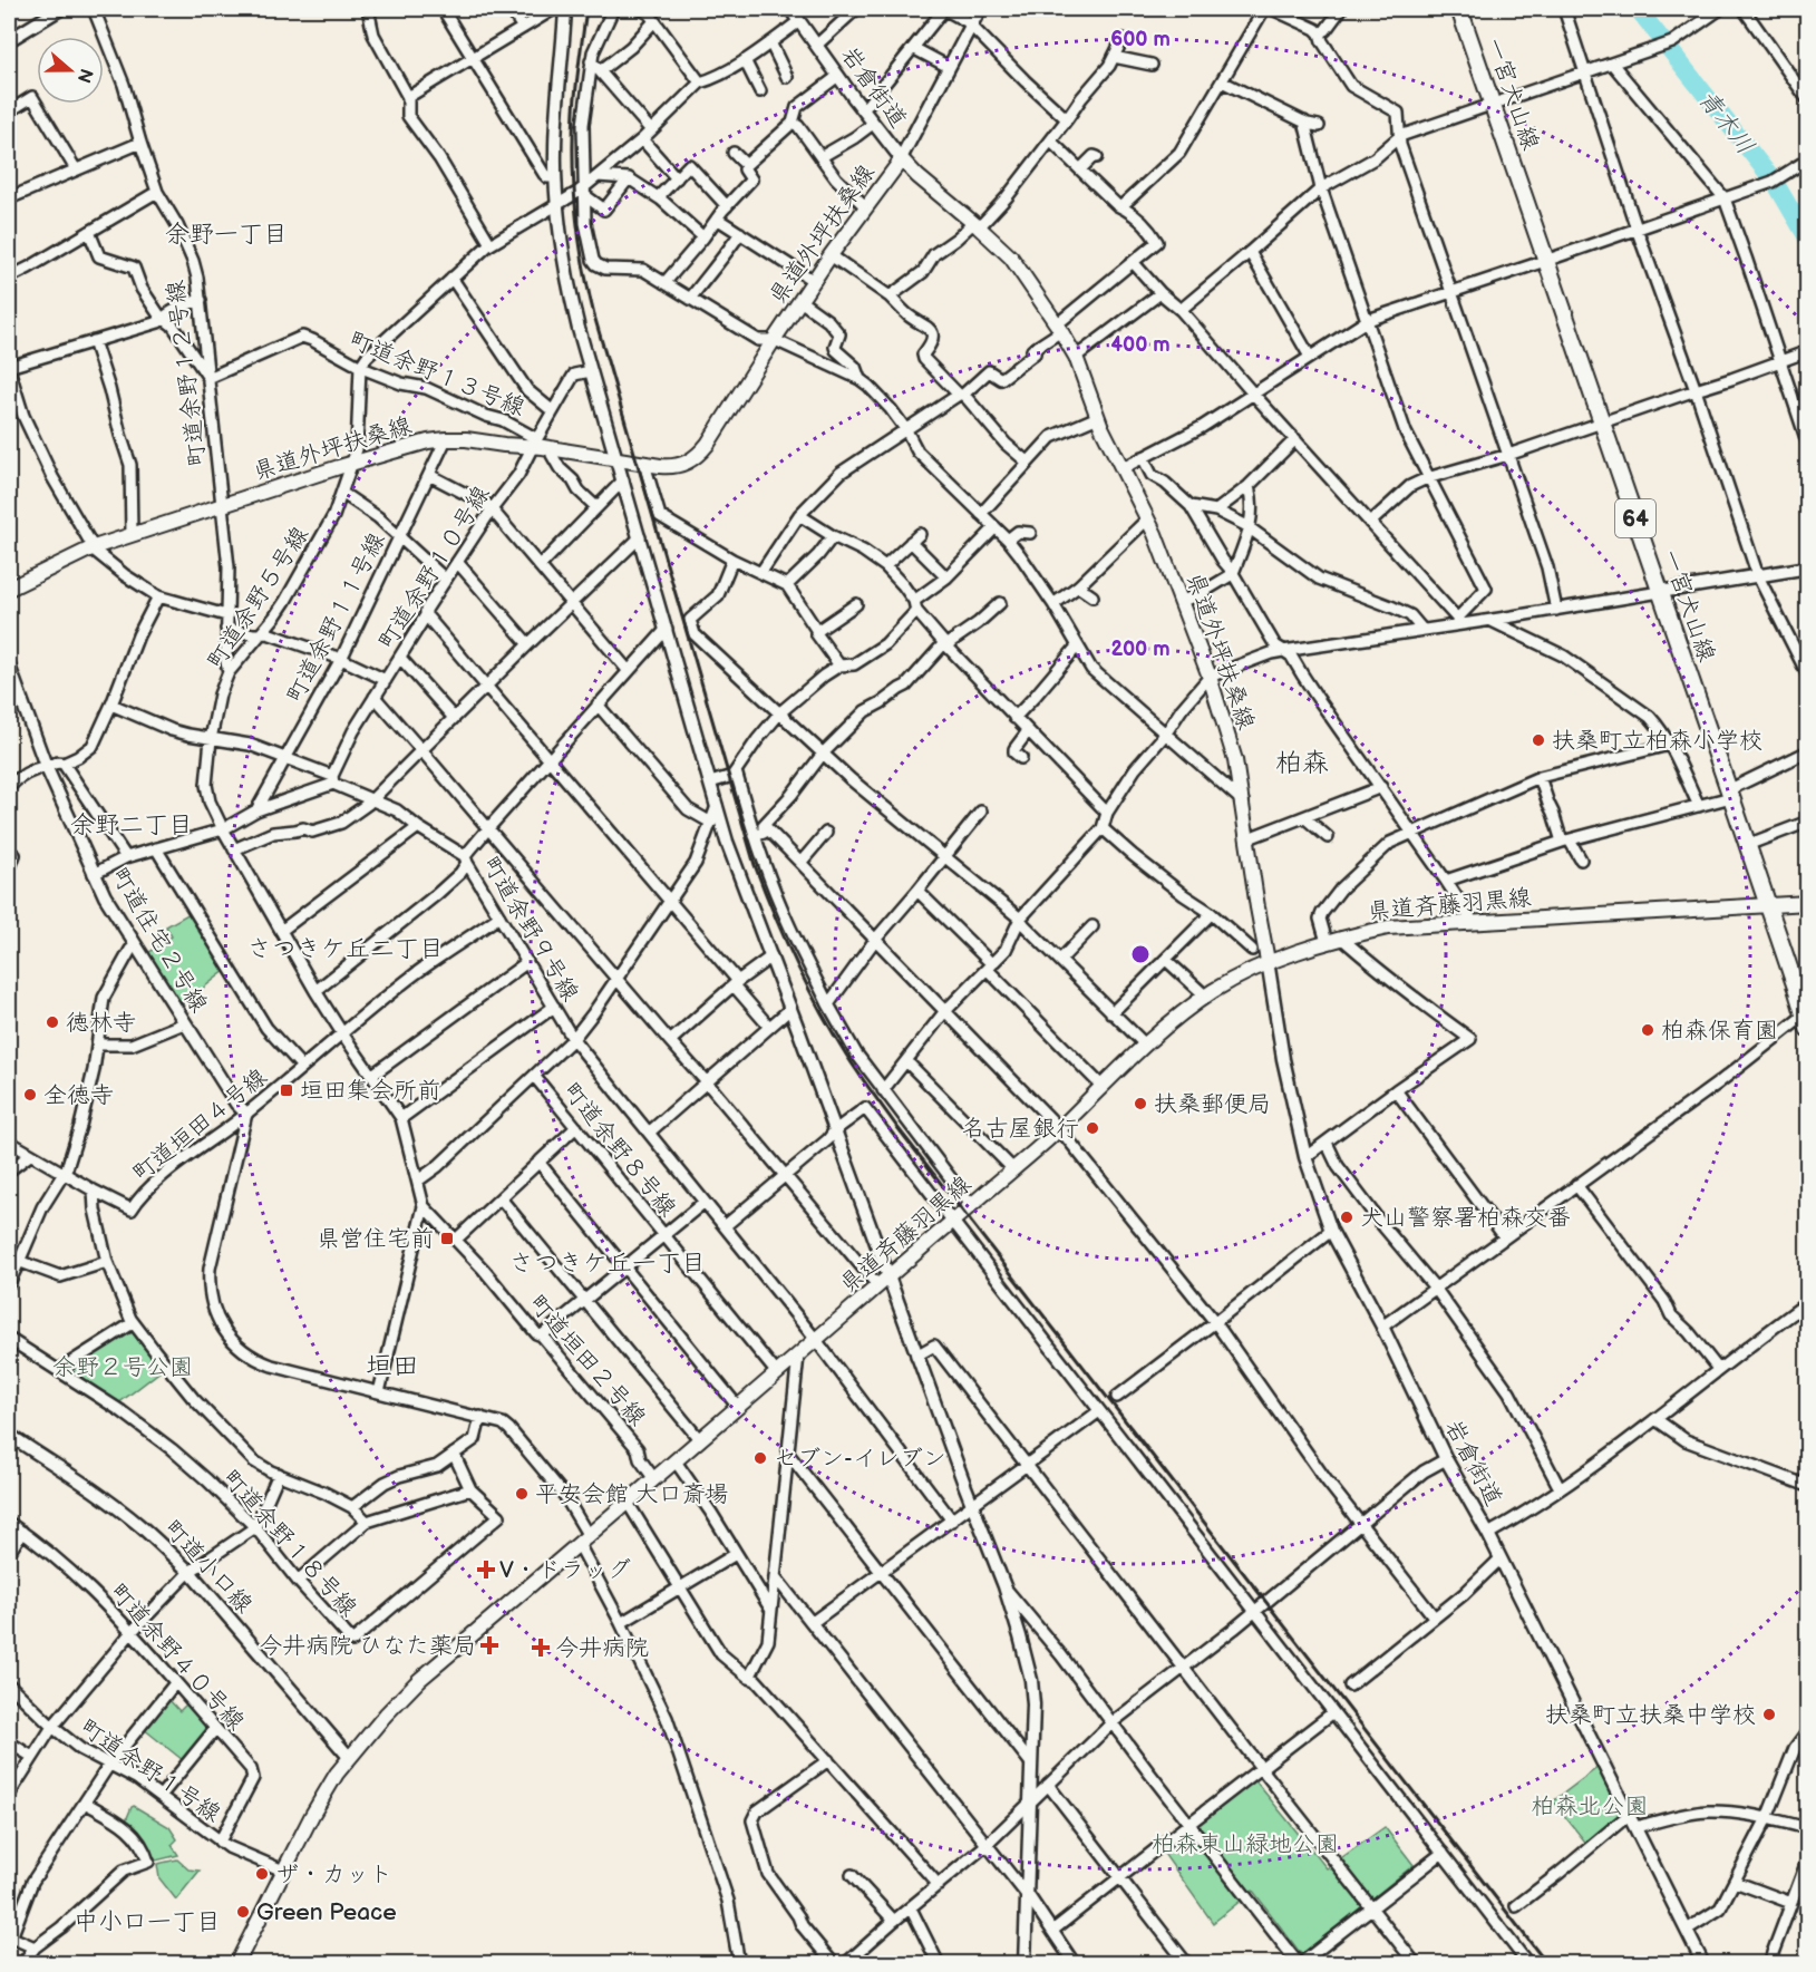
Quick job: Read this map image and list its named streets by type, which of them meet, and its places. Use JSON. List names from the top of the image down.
{
  "streets": {
    "main road": [
      "一宮犬山線",
      "県道外坪扶桑線",
      "64",
      "県道斉藤羽黒線"
    ],
    "street": [
      "岩倉街道",
      "町道余野１２号線",
      "町道余野１３号線",
      "町道余野１０号線",
      "町道余野５号線",
      "町道余野１１号線",
      "町道余野９号線",
      "町道住宅２号線",
      "町道垣田４号線",
      "町道余野８号線",
      "町道垣田２号線",
      "町道余野１８号線",
      "町道小口線",
      "町道余野４０号線",
      "町道余野１号線"
    ]
  },
  "crossings": [
    ["岩倉街道", "県道外坪扶桑線"],
    ["岩倉街道", "県道斉藤羽黒線"],
    ["一宮犬山線", "県道斉藤羽黒線"],
    ["県道外坪扶桑線", "町道余野１２号線"],
    ["県道外坪扶桑線", "町道余野１３号線"],
    ["県道外坪扶桑線", "町道余野１０号線"],
    ["県道外坪扶桑線", "町道余野５号線"],
    ["県道外坪扶桑線", "町道余野１１号線"],
    ["県道外坪扶桑線", "県道斉藤羽黒線"],
    ["町道余野１２号線", "町道余野１３号線"],
    ["町道余野１２号線", "町道余野５号線"],
    ["町道余野１３号線", "町道余野１０号線"],
    ["町道余野１３号線", "町道余野５号線"],
    ["町道余野１０号線", "町道余野９号線"],
    ["町道余野５号線", "町道余野９号線"],
    ["町道余野５号線", "町道垣田４号線"],
    ["町道余野１１号線", "町道余野９号線"],
    ["県道斉藤羽黒線", "町道余野９号線"],
    ["県道斉藤羽黒線", "町道余野８号線"],
    ["県道斉藤羽黒線", "町道垣田２号線"],
    ["県道斉藤羽黒線", "町道小口線"],
    ["県道斉藤羽黒線", "町道余野１号線"],
    ["町道余野９号線", "町道垣田４号線"],
    ["町道住宅２号線", "町道垣田４号線"],
    ["町道余野４０号線", "町道余野１号線"]
  ],
  "districts": [
    "余野一丁目",
    "柏森",
    "余野二丁目",
    "さつきケ丘二丁目",
    "さつきケ丘一丁目",
    "垣田",
    "中小口一丁目"
  ],
  "water": ["青木川"],
  "parks": ["余野２号公園", "柏森北公園", "柏森東山緑地公園"],
  "places": {
    "other": [
      "扶桑町立柏森小学校",
      "徳林寺",
      "柏森保育園",
      "全徳寺",
      "扶桑郵便局",
      "名古屋銀行",
      "犬山警察署柏森交番",
      "セブン-イレブン",
      "平安会館 大口斎場",
      "扶桑町立扶桑中学校",
      "ザ・カット",
      "Green Peace"
    ],
    "transit": ["垣田集会所前", "県営住宅前"],
    "health": ["V・ドラッグ", "今井病院 ひなた薬局", "今井病院"]
  },
  "north": "right",
  "rings": ["600 m", "400 m", "200 m"]
}
